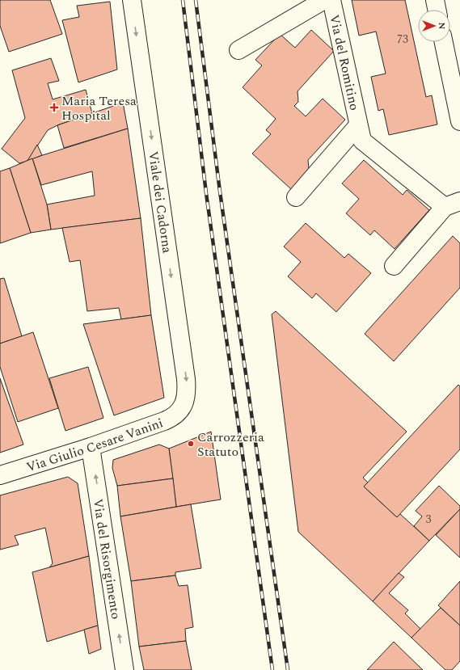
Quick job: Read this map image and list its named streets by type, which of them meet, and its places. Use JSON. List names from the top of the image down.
{
  "streets": {
    "street": [
      "Via del Romitino",
      "Viale dei Cadorna",
      "Via Giulio Cesare Vanini",
      "Via del Risorgimento"
    ]
  },
  "crossings": [
    ["Viale dei Cadorna", "Via Giulio Cesare Vanini"],
    ["Via Giulio Cesare Vanini", "Via del Risorgimento"]
  ],
  "one_way": ["Viale dei Cadorna", "Via del Risorgimento"],
  "places": {
    "health": ["Maria Teresa Hospital"],
    "other": ["Carrozzeria Statuto"]
  },
  "house_numbers": ["73", "3"],
  "north": "right"
}
